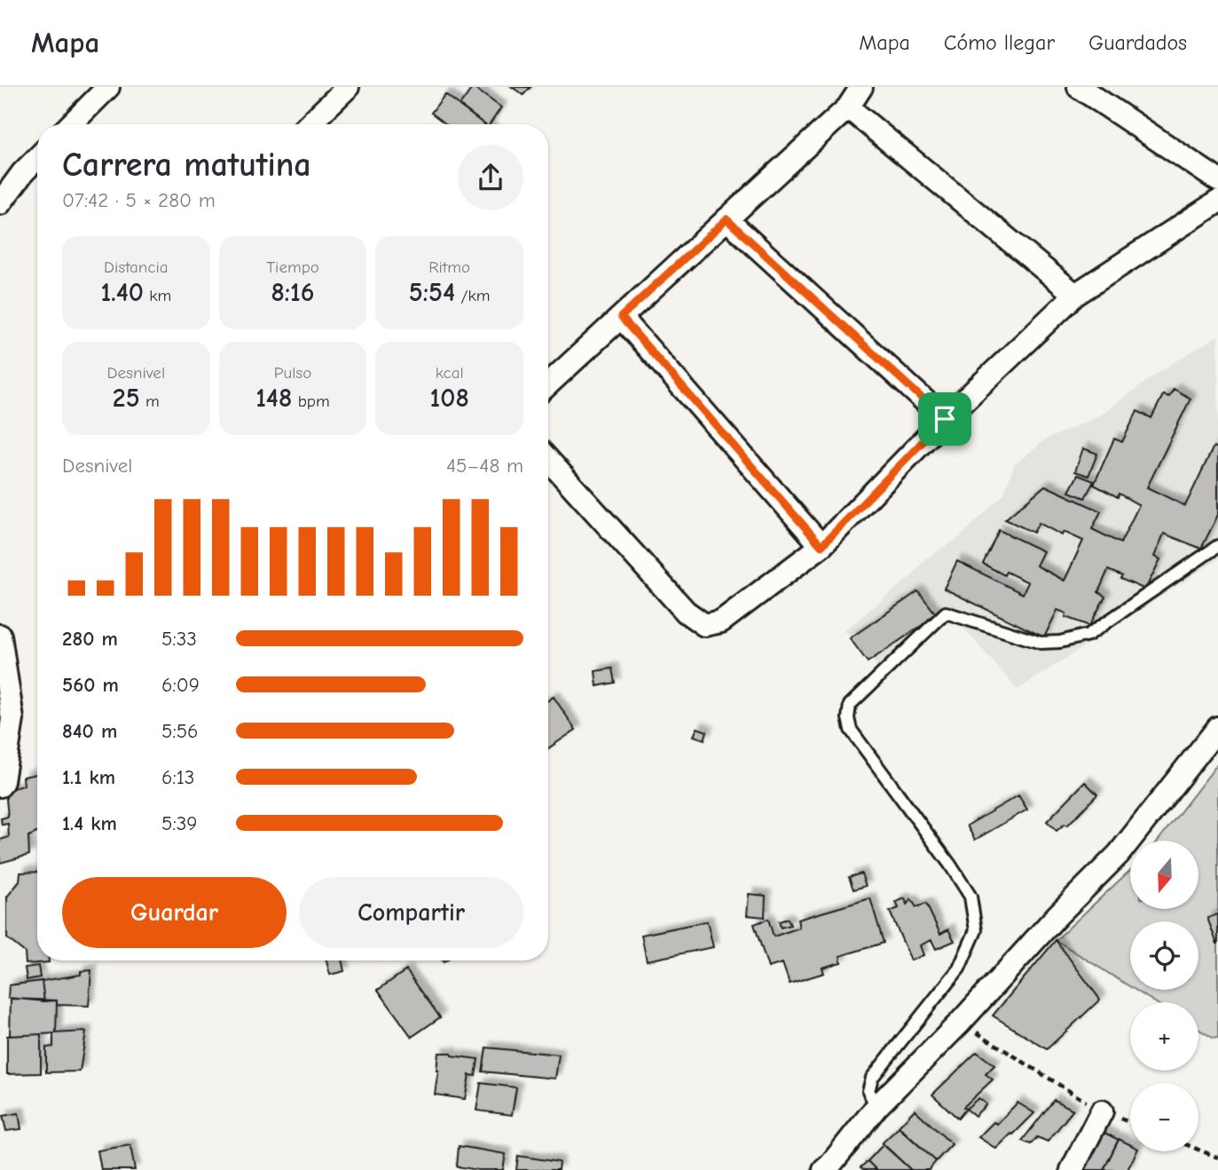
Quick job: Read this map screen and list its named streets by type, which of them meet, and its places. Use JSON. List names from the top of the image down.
{
  "north": "bottom",
  "page": {
    "header": "Mapa",
    "nav": ["Mapa", "Cómo llegar", "Guardados"],
    "heading": ["Carrera matutina", "07:42 · 5 × 280 m"],
    "stats": [
      ["Distancia", "1.40 km"],
      ["Tiempo", "8:16"],
      ["Ritmo", "5:54 /km"],
      ["Desnivel", "25 m"],
      ["Pulso", "148 bpm"],
      ["kcal", "108"]
    ],
    "chart": ["Desnivel", "45–48 m"],
    "list": [
      {
        "name": "280 m",
        "note": "5:33"
      },
      {
        "name": "560 m",
        "note": "6:09"
      },
      {
        "name": "840 m",
        "note": "5:56"
      },
      {
        "name": "1.1 km",
        "note": "6:13"
      },
      {
        "name": "1.4 km",
        "note": "5:39"
      }
    ],
    "map_buttons": ["+", "−"],
    "buttons": ["Guardar", "Compartir"]
  }
}
